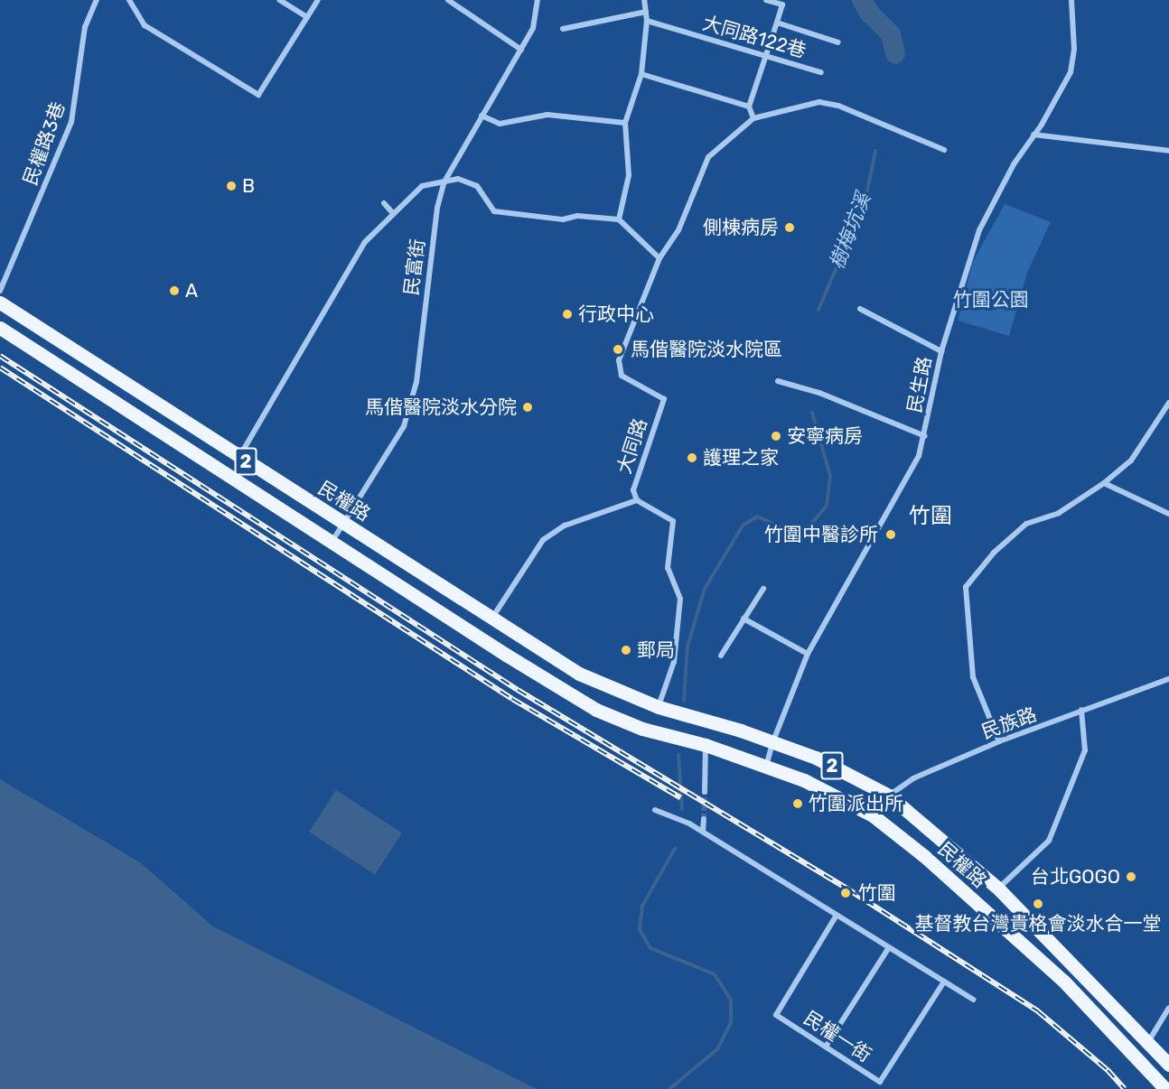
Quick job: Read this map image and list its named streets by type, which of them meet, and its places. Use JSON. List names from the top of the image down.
{
  "streets": {
    "main road": ["2", "民權路"],
    "street": [
      "大同路122巷",
      "民權路3巷",
      "民富街",
      "民生路",
      "大同路",
      "民族路",
      "民權一街"
    ]
  },
  "crossings": [
    ["民富街", "2"],
    ["民富街", "民權路"],
    ["民生路", "民權路"],
    ["大同路", "民權路"],
    ["2", "民權路"],
    ["民權路", "民族路"]
  ],
  "districts": ["竹圍"],
  "water": ["樹梅坑溪"],
  "parks": ["竹圍公園"],
  "places": [
    "B",
    "側棟病房",
    "A",
    "行政中心",
    "馬偕醫院淡水院區",
    "馬偕醫院淡水分院",
    "安寧病房",
    "護理之家",
    "竹圍中醫診所",
    "郵局",
    "竹圍派出所",
    "台北GOGO",
    "竹圍",
    "基督教台灣貴格會淡水合一堂"
  ]
}
